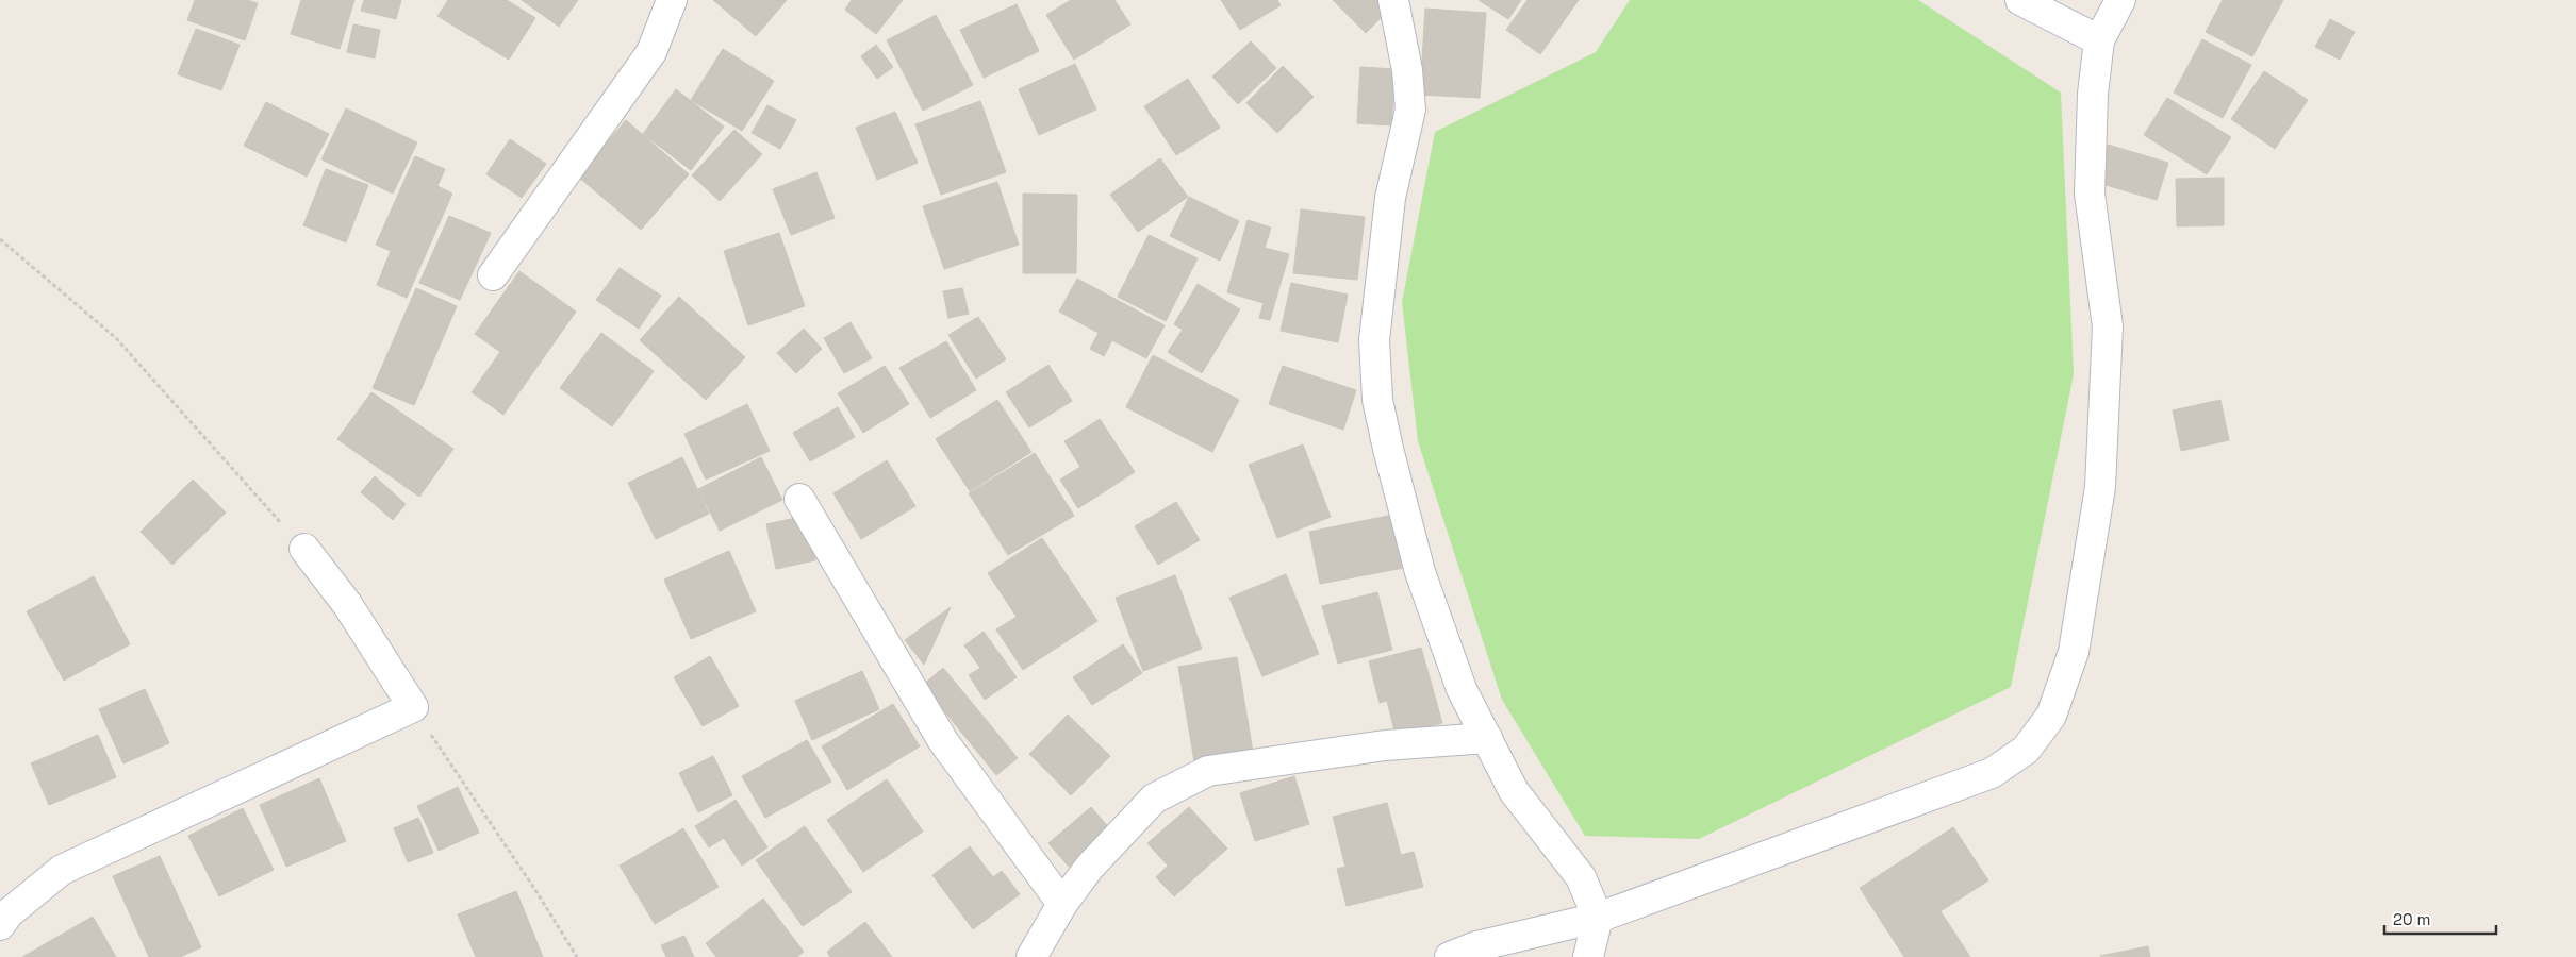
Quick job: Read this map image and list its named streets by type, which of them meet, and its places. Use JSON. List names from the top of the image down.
{
  "scale_bar": "20 m"
}
